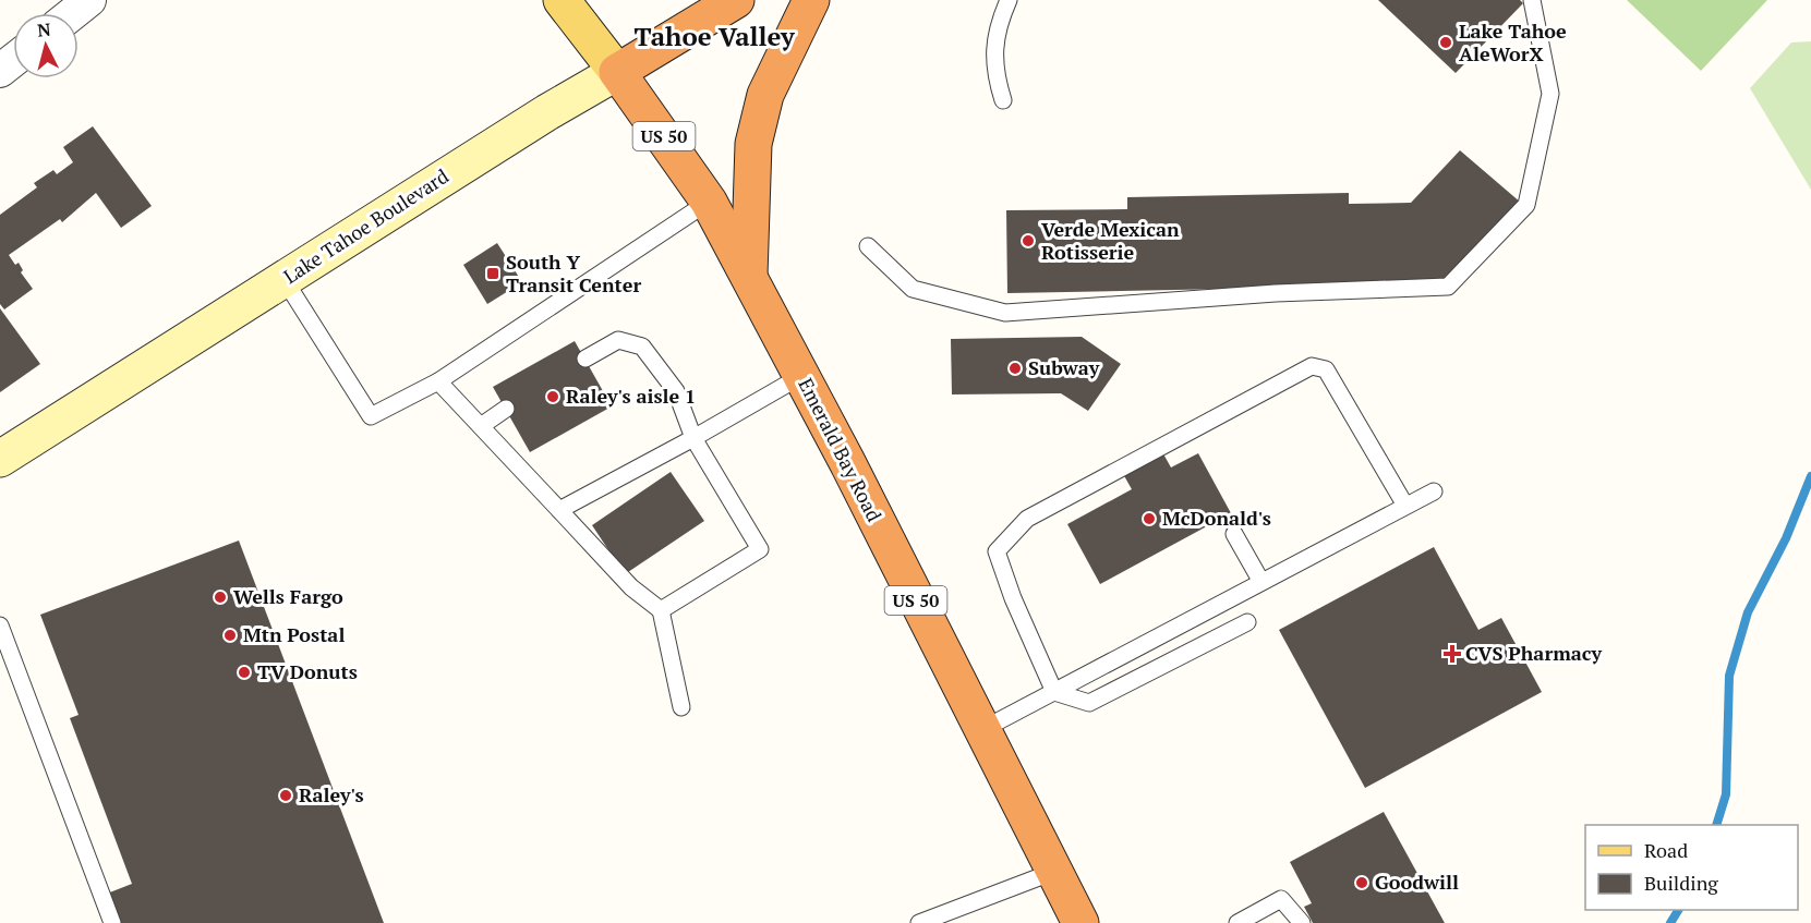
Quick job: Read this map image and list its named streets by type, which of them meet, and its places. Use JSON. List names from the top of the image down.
{
  "streets": {
    "highway": ["US 50", "Lake Tahoe Boulevard", "Emerald Bay Road"]
  },
  "crossings": [
    ["US 50", "Emerald Bay Road"],
    ["Lake Tahoe Boulevard", "Emerald Bay Road"]
  ],
  "districts": ["Tahoe Valley"],
  "places": {
    "other": [
      "Lake Tahoe AleWorX",
      "Verde Mexican Rotisserie",
      "Subway",
      "Raley's aisle 1",
      "McDonald's",
      "Wells Fargo",
      "Mtn Postal",
      "TV Donuts",
      "Raley's",
      "Goodwill"
    ],
    "transit": ["South Y Transit Center"],
    "health": ["CVS Pharmacy"]
  },
  "legend": ["Road", "Building"],
  "north": "top"
}
